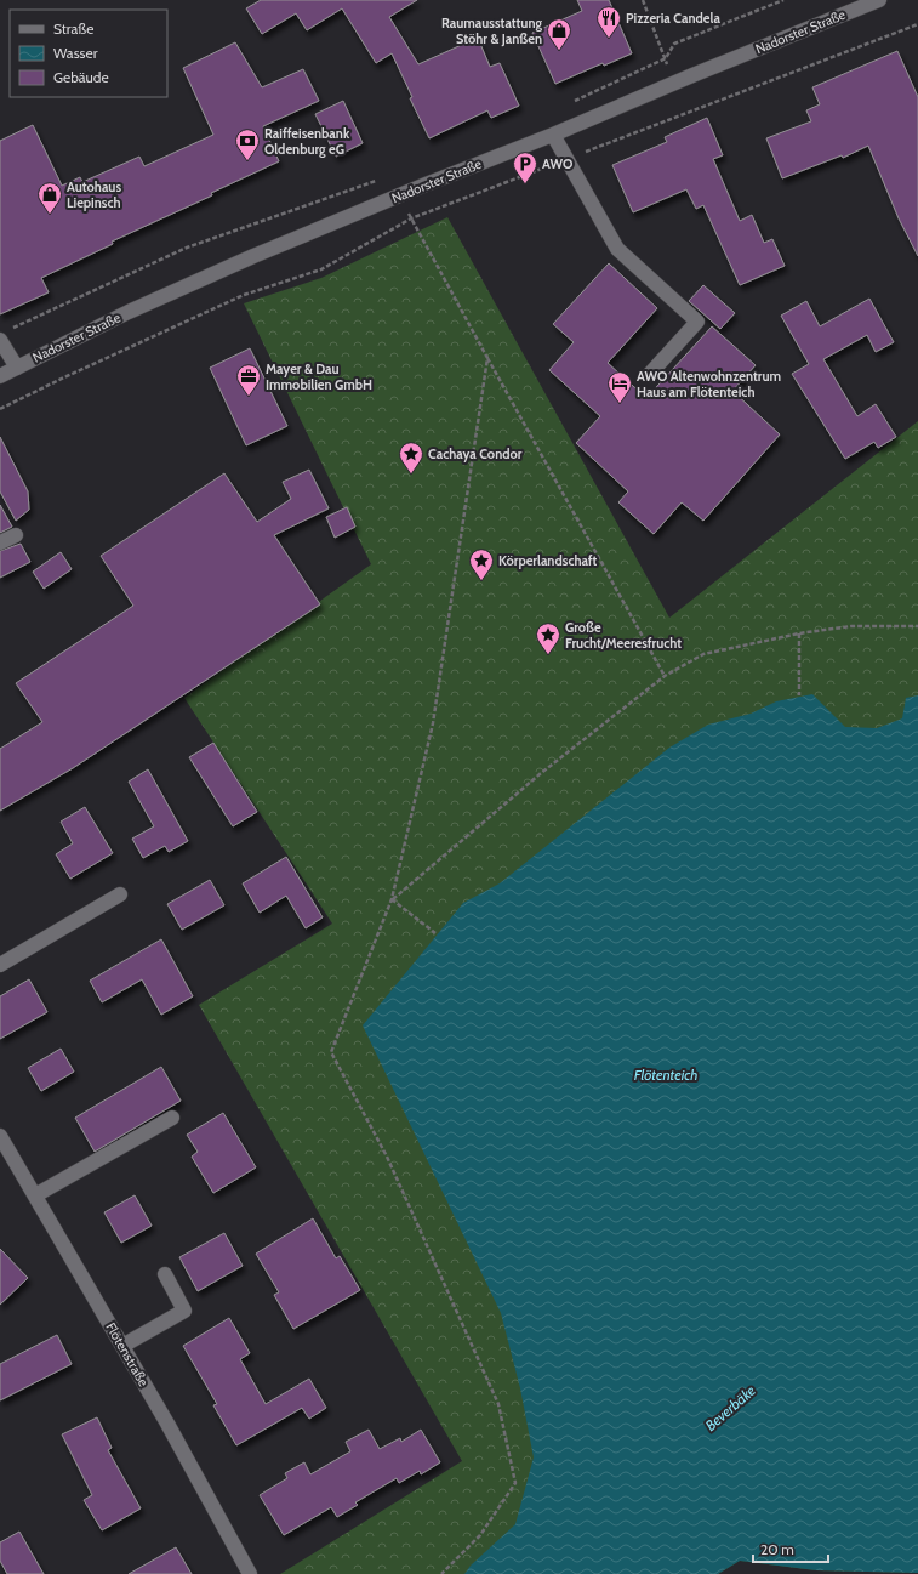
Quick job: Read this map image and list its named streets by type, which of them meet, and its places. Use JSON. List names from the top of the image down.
{
  "streets": {
    "street": ["Nadorster Straße", "Flötenstraße"]
  },
  "water": ["Flötenteich", "Beverbäke"],
  "places": {
    "restaurant": ["Pizzeria Candela"],
    "shop": ["Raumausstattung Stöhr & Janßen", "Autohaus Liepinsch"],
    "bank": ["Raiffeisenbank Oldenburg eG"],
    "parking": ["AWO"],
    "office": ["Mayer & Dau Immobilien GmbH"],
    "hotel": ["AWO Altenwohnzentrum Haus am Flötenteich"],
    "place": ["Cachaya Condor", "Körperlandschaft", "Große Frucht/Meeresfrucht"]
  },
  "legend": ["Straße", "Wasser", "Gebäude"],
  "scale_bar": "20 m"
}
